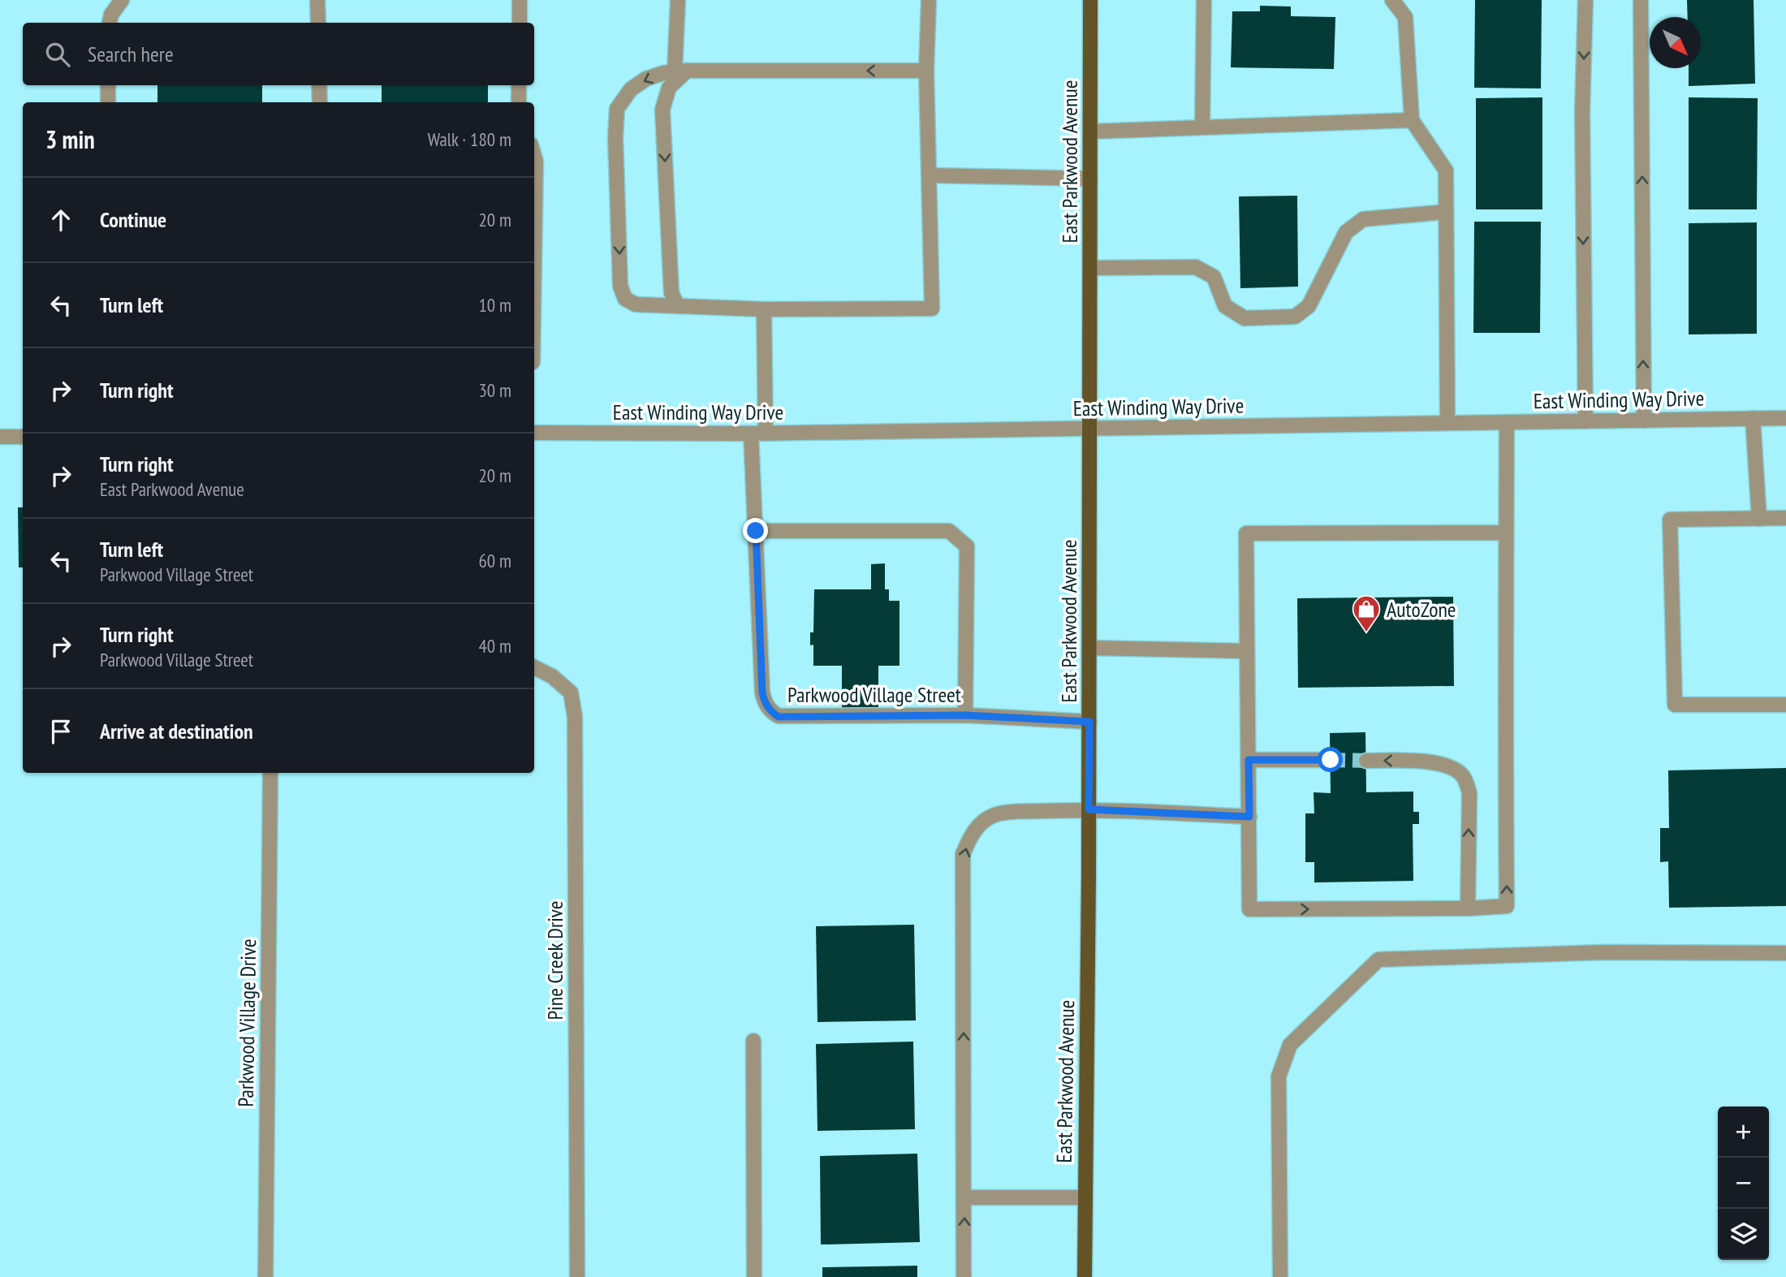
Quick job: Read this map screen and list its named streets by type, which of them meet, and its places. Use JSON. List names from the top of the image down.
{
  "streets": {
    "main road": ["East Parkwood Avenue"],
    "street": [
      "East Winding Way Drive",
      "Parkwood Village Street",
      "Pine Creek Drive",
      "Parkwood Village Drive"
    ]
  },
  "crossings": [
    ["East Parkwood Avenue", "East Winding Way Drive"],
    ["East Parkwood Avenue", "Parkwood Village Street"],
    ["East Winding Way Drive", "Parkwood Village Street"]
  ],
  "places": {
    "shop": ["AutoZone"]
  },
  "north": "bottom right",
  "page": {
    "search": "Search here",
    "heading": ["3 min", "Walk · 180 m"],
    "list": [
      ["Continue", "20 m"],
      ["Turn left", "10 m"],
      ["Turn right", "30 m"],
      ["Turn right", "East Parkwood Avenue", "20 m"],
      ["Turn left", "Parkwood Village Street", "60 m"],
      ["Turn right", "Parkwood Village Street", "40 m"],
      "Arrive at destination"
    ],
    "map_buttons": ["+", "−"]
  }
}
